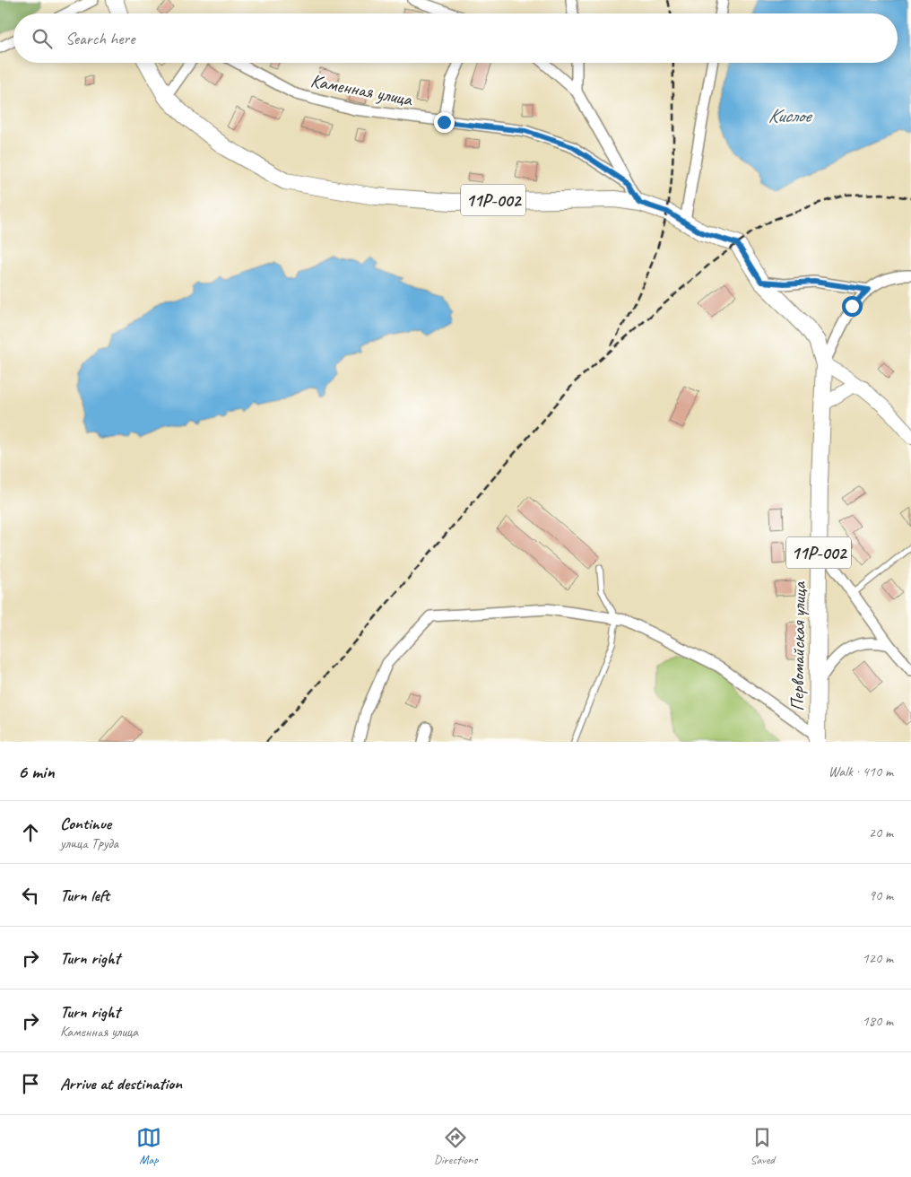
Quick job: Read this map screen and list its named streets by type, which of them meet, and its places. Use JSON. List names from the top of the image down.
{
  "streets": {
    "main road": ["11Р-002", "Первомайская улица"],
    "street": ["Каменная улица"]
  },
  "crossings": [
    ["Каменная улица", "11Р-002"],
    ["11Р-002", "Первомайская улица"]
  ],
  "water": ["Кислое"],
  "page": {
    "search": "Search here",
    "heading": ["6 min", "Walk · 410 m"],
    "list": [
      ["Continue", "улица Труда", "20 m"],
      ["Turn left", "90 m"],
      ["Turn right", "120 m"],
      ["Turn right", "Каменная улица", "180 m"],
      "Arrive at destination"
    ],
    "nav": ["Map", "Directions", "Saved"]
  }
}
